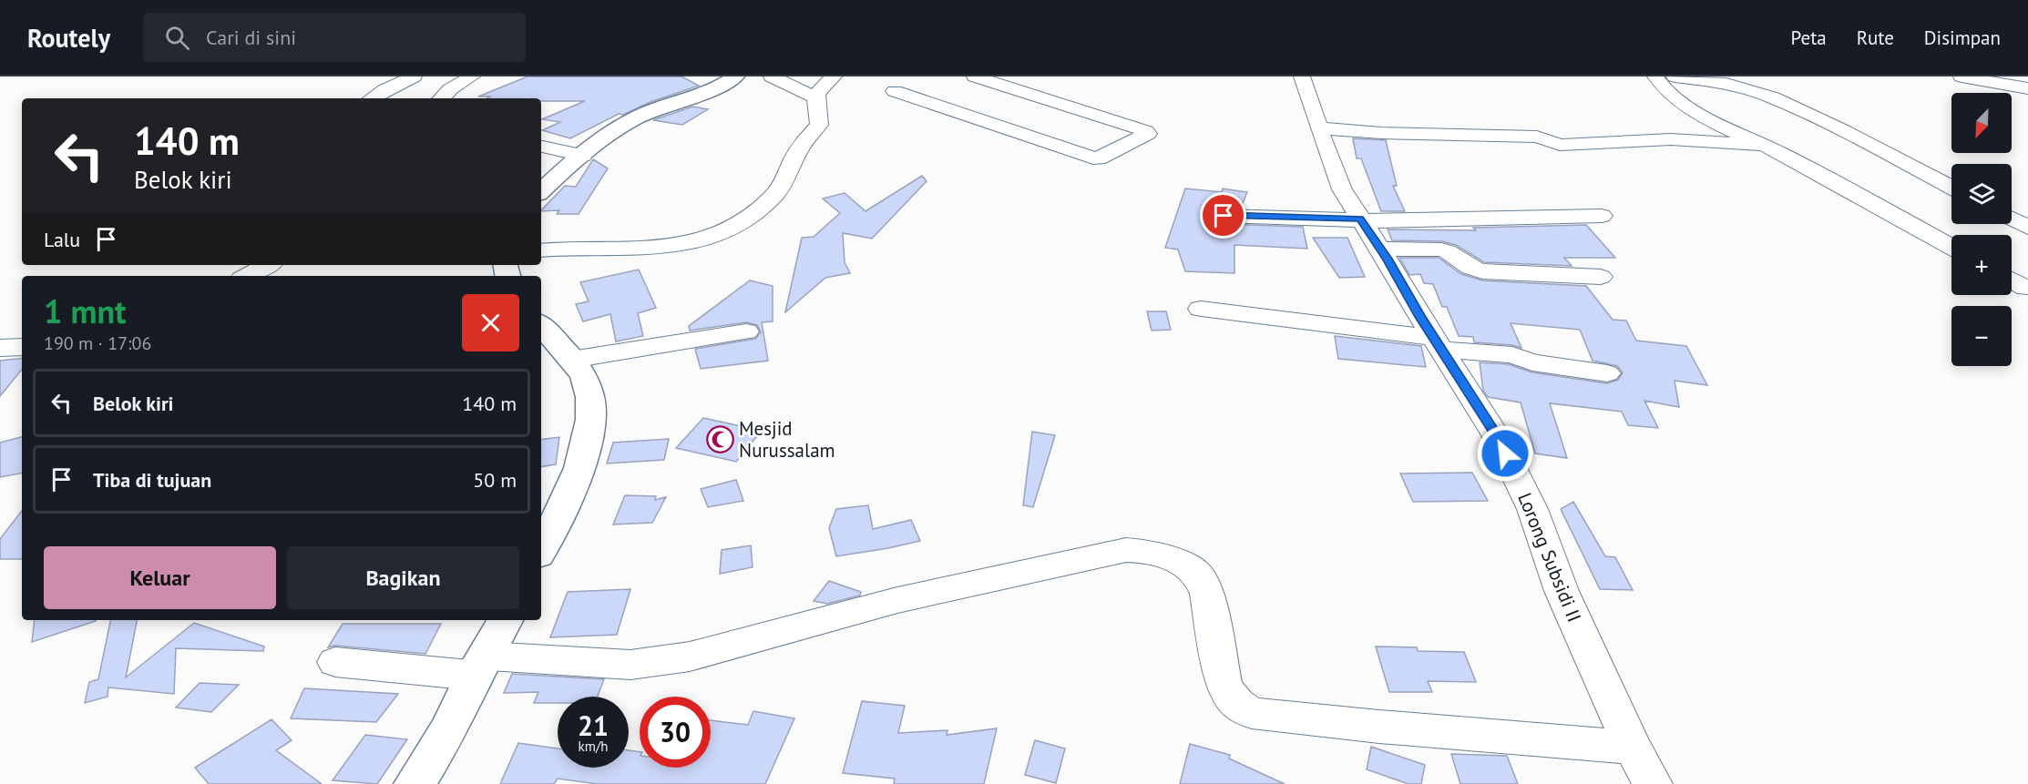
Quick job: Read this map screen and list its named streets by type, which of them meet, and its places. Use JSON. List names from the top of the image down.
{
  "streets": {
    "street": ["Lorong Subsidi II"]
  },
  "places": {
    "mosque": ["Mesjid Nurussalam"]
  },
  "north": "bottom left",
  "page": {
    "header": "Routely",
    "search": "Cari di sini",
    "nav": ["Peta", "Rute", "Disimpan"],
    "map_buttons": ["+", "−"],
    "turn": ["140 m", "Belok kiri"],
    "then": "Lalu",
    "heading": ["1 mnt", "190 m · 17:06"],
    "list": [
      {
        "name": "Belok kiri",
        "value": "140 m"
      },
      {
        "name": "Tiba di tujuan",
        "value": "50 m"
      }
    ],
    "buttons": ["Keluar", "Bagikan"],
    "speed": "21 km/h",
    "limit": "30"
  }
}
